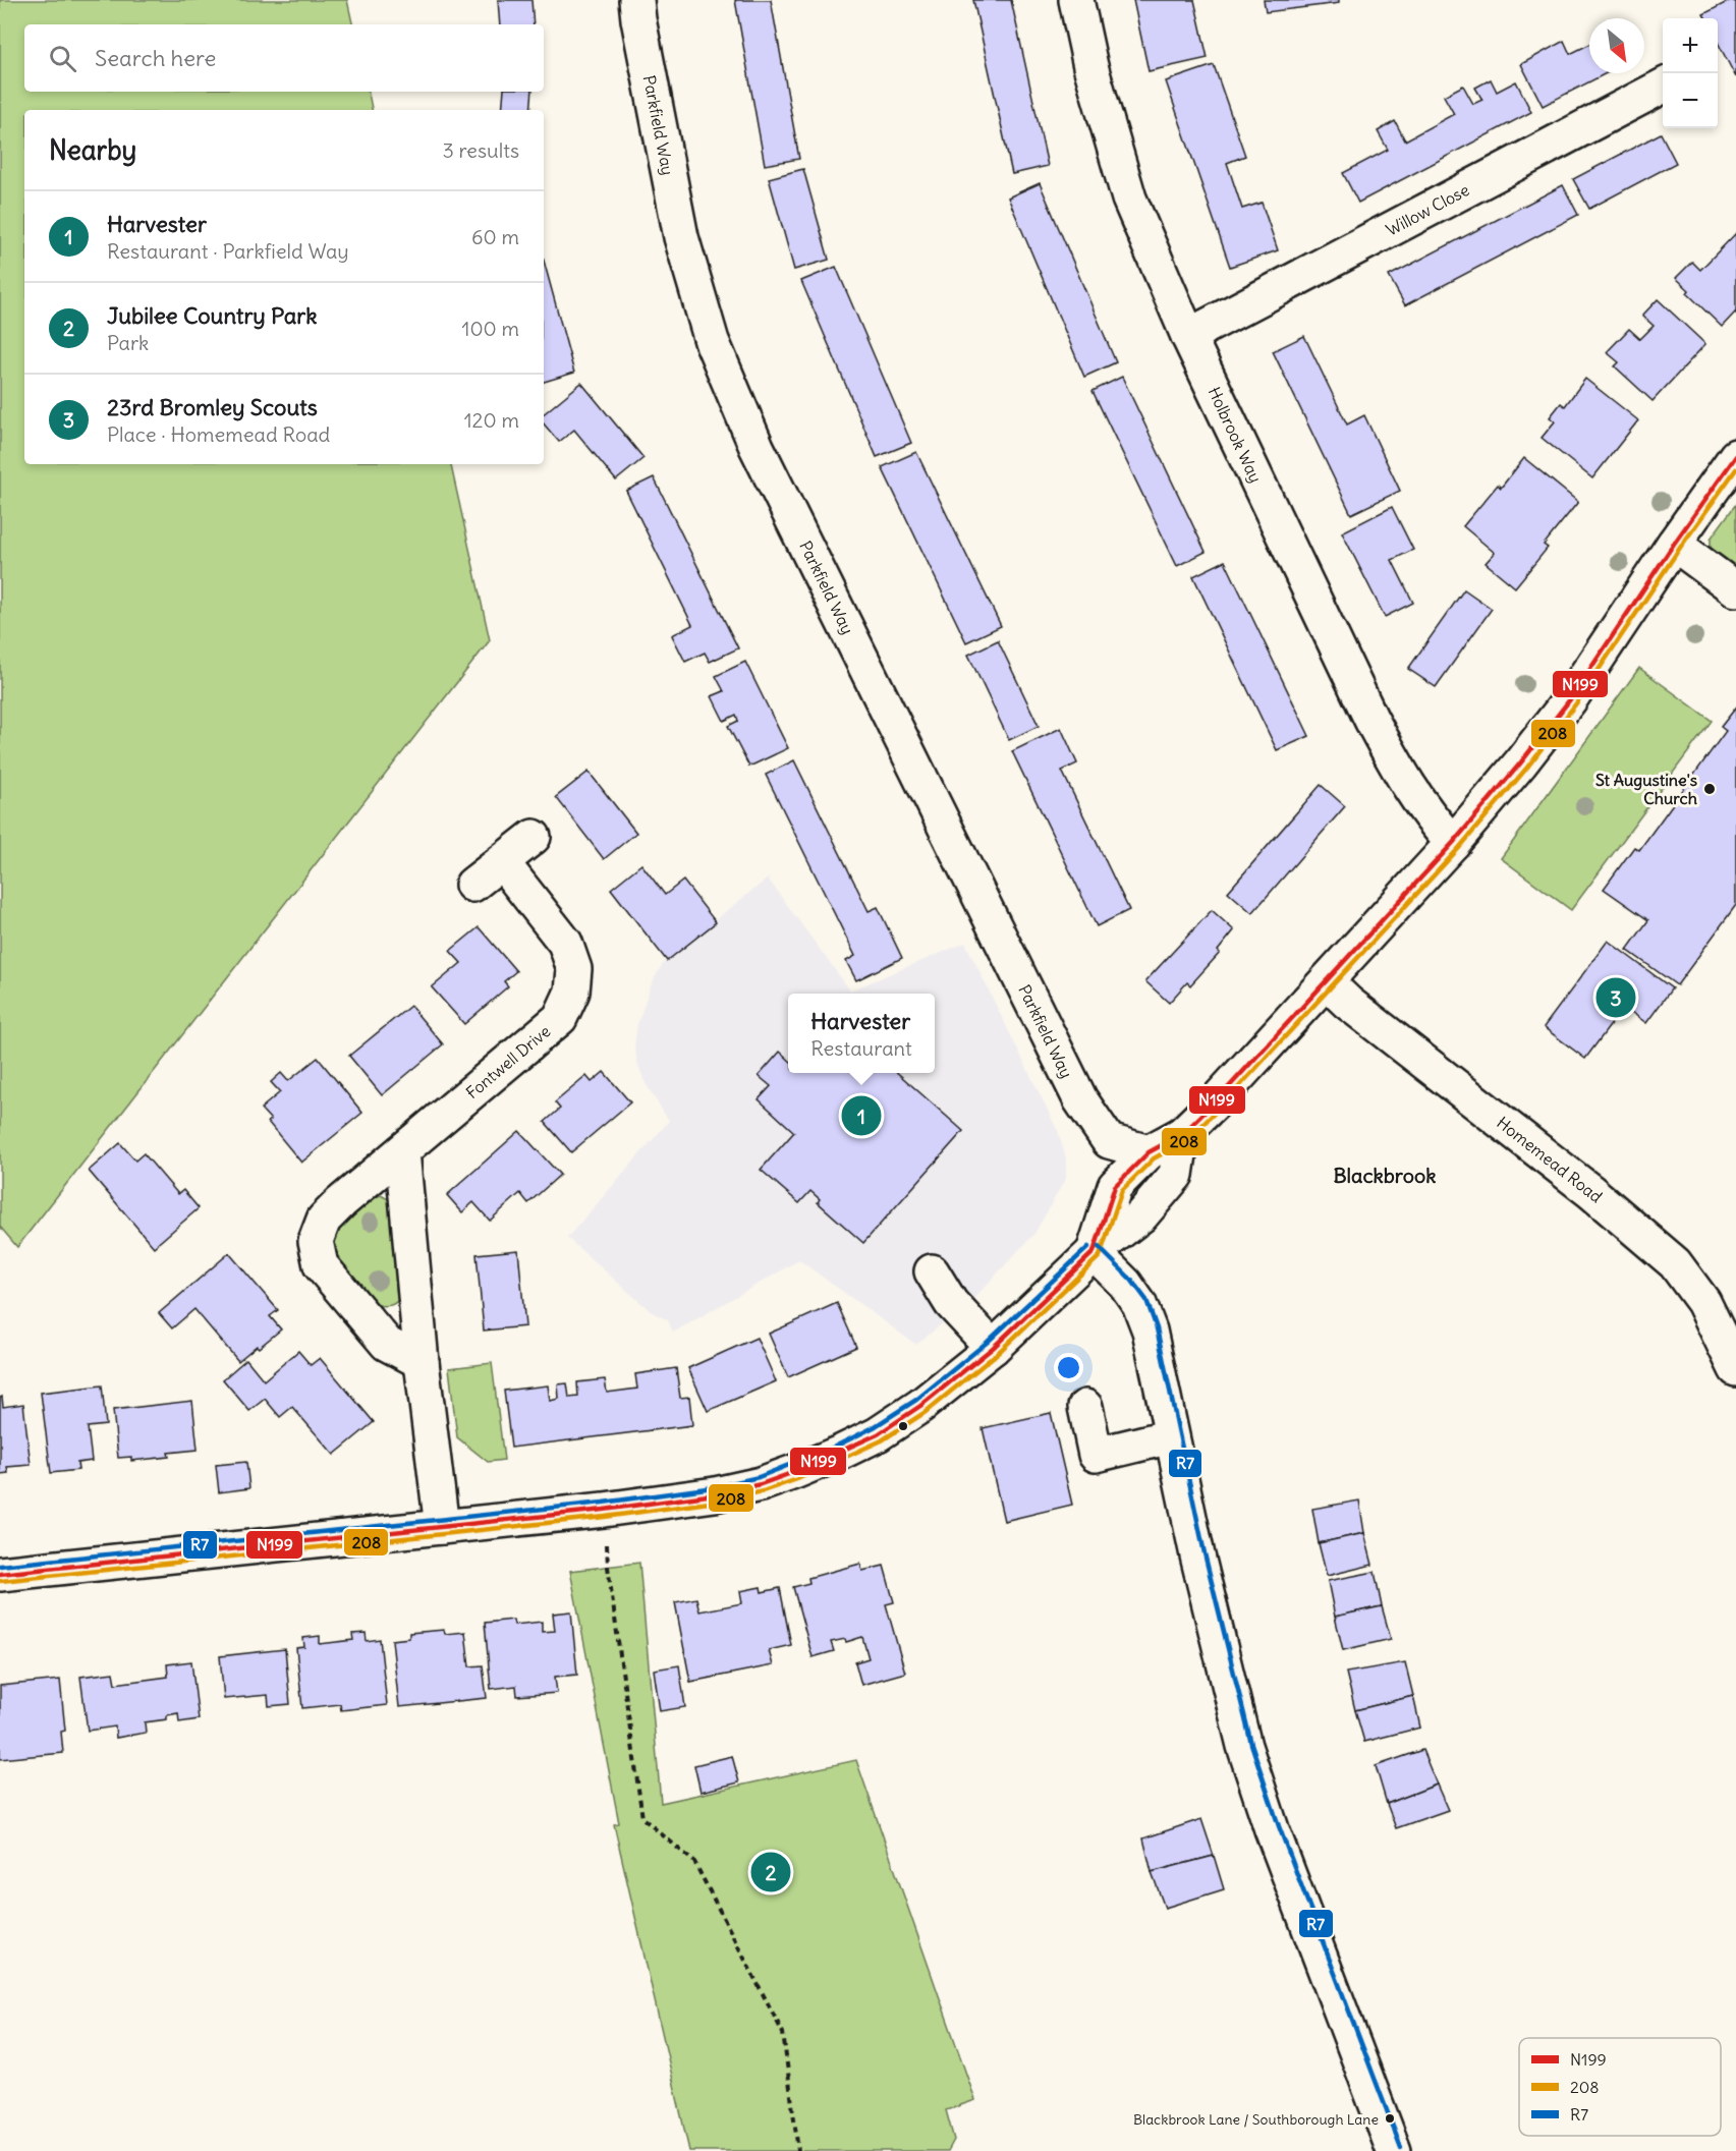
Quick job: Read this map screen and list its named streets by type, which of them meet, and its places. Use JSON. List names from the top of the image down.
{
  "streets": {
    "street": [
      "Parkfield Way",
      "Willow Close",
      "Holbrook Way",
      "Fontwell Drive",
      "Homemead Road"
    ]
  },
  "crossings": [
    ["Willow Close", "Holbrook Way"]
  ],
  "districts": ["Blackbrook"],
  "places": ["St Augustine's Church", "Blackbrook Lane / Southborough Lane"],
  "lines": ["transit line N199", "transit line 208", "transit line R7"],
  "legend": ["N199", "208", "R7"],
  "north": "bottom right",
  "page": {
    "map_buttons": ["+", "−"],
    "search": "Search here",
    "heading": ["Nearby", "3 results"],
    "list": [
      {
        "mark": "1",
        "name": "Harvester",
        "note": "Restaurant · Parkfield Way",
        "value": "60 m"
      },
      {
        "mark": "2",
        "name": "Jubilee Country Park",
        "note": "Park",
        "value": "100 m"
      },
      {
        "mark": "3",
        "name": "23rd Bromley Scouts",
        "note": "Place · Homemead Road",
        "value": "120 m"
      }
    ],
    "pins": ["3", "1", "2"],
    "popup": ["Harvester", "Restaurant"]
  }
}
